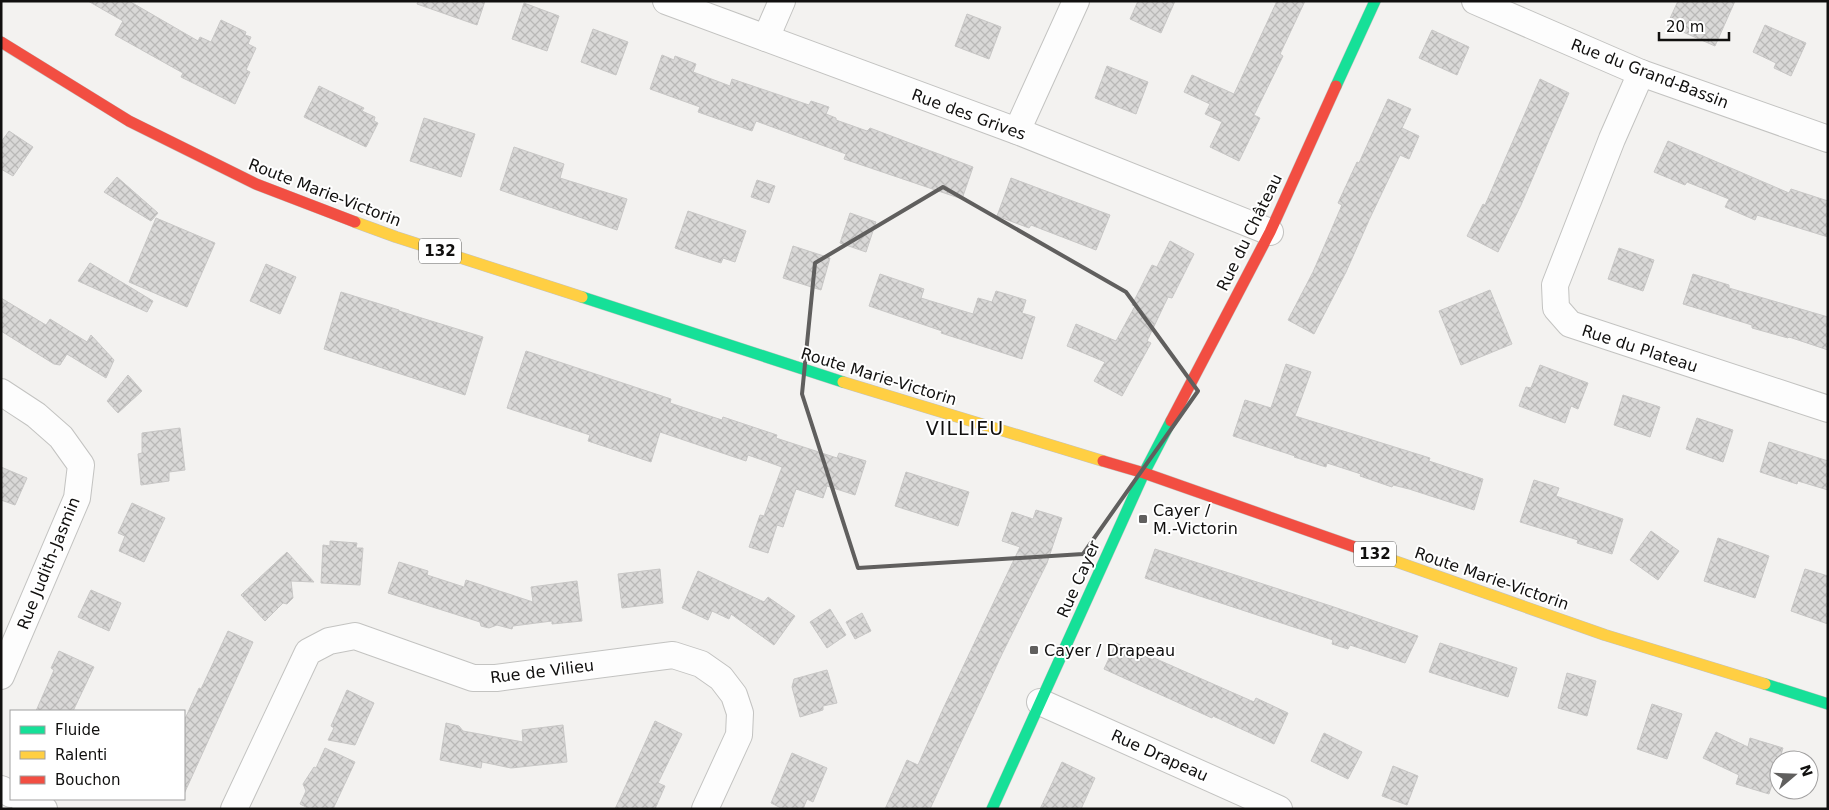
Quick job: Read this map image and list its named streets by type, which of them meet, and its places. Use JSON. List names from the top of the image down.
{
  "streets": {
    "main road": [
      "Route Marie-Victorin",
      "Rue du Château",
      "132",
      "Rue Cayer"
    ],
    "street": [
      "Rue du Grand-Bassin",
      "Rue des Grives",
      "Rue du Plateau",
      "Rue Judith-Jasmin",
      "Rue de Vilieu",
      "Rue Drapeau"
    ]
  },
  "crossings": [
    ["Rue du Grand-Bassin", "Rue du Plateau"],
    ["Rue des Grives", "Rue du Château"],
    ["Route Marie-Victorin", "Rue du Château"],
    ["Route Marie-Victorin", "Rue Cayer"],
    ["Rue du Château", "Rue Cayer"],
    ["Rue Cayer", "Rue Drapeau"]
  ],
  "districts": ["VILLIEU"],
  "places": {
    "transit": ["Cayer / M.-Victorin", "Cayer / Drapeau"]
  },
  "legend": ["Fluide", "Ralenti", "Bouchon"],
  "scale_bar": "20 m",
  "north": "right"
}
